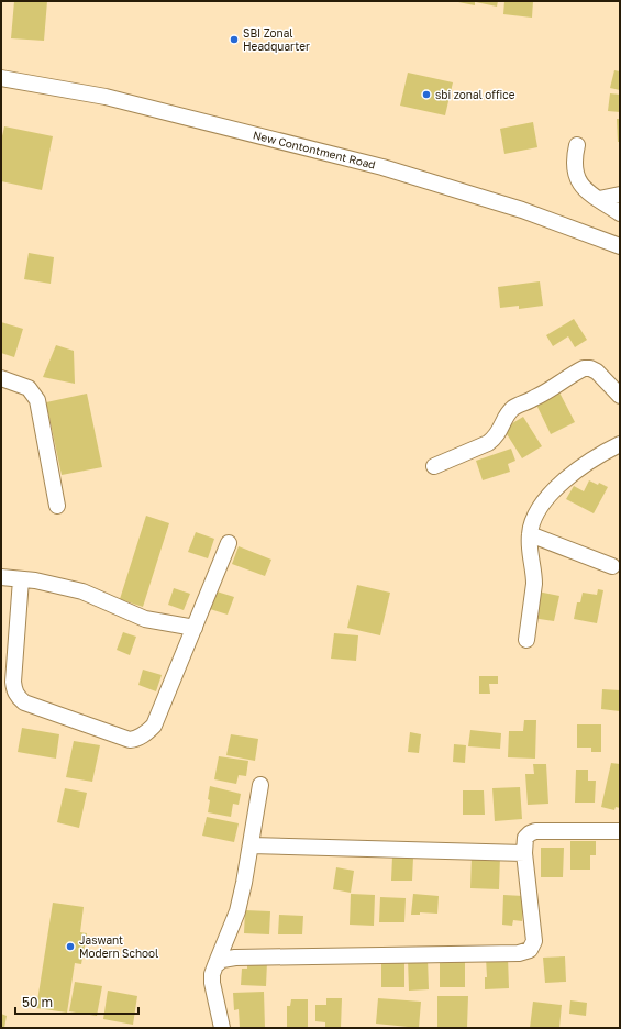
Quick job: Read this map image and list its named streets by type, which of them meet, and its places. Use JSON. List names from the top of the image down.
{
  "streets": {
    "street": ["New Contontment Road"]
  },
  "places": ["SBI Zonal Headquarter", "sbi zonal office", "Jaswant Modern School"],
  "scale_bar": "50 m"
}
